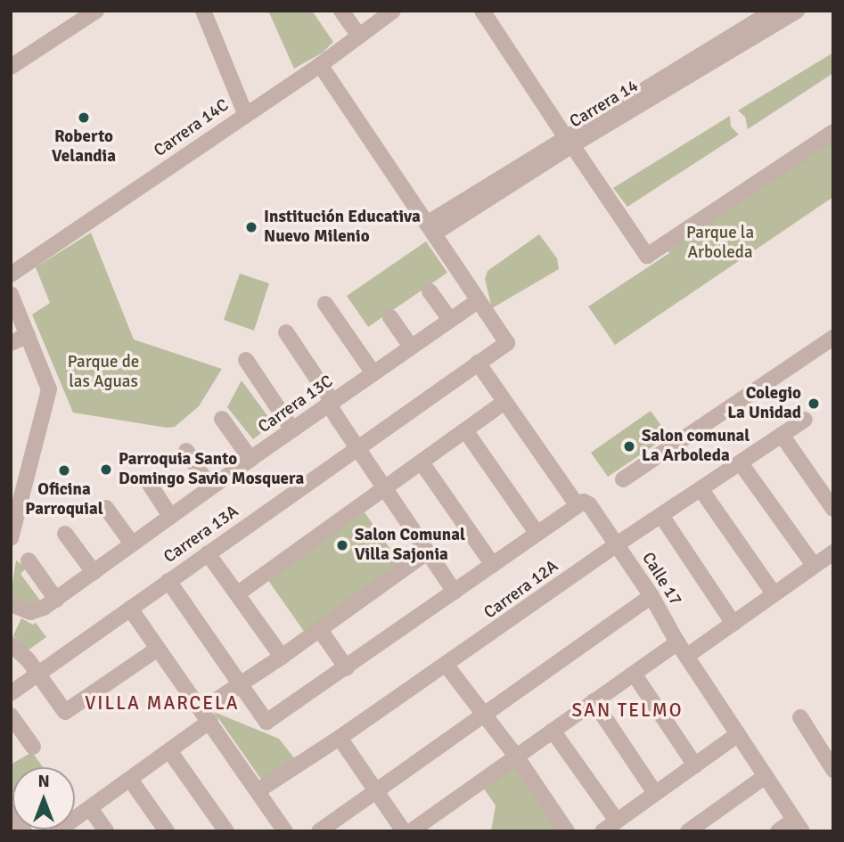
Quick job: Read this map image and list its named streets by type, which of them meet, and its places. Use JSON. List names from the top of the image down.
{
  "streets": {
    "street": [
      "Carrera 14",
      "Carrera 14C",
      "Carrera 13C",
      "Carrera 13A",
      "Calle 17",
      "Carrera 12A"
    ]
  },
  "crossings": [
    ["Carrera 13C", "Carrera 13A"],
    ["Carrera 13A", "Calle 17"],
    ["Calle 17", "Carrera 12A"]
  ],
  "districts": ["VILLA MARCELA", "SAN TELMO"],
  "parks": ["Parque la Arboleda", "Parque de las Aguas"],
  "places": [
    "Roberto Velandia",
    "Institución Educativa Nuevo Milenio",
    "Colegio La Unidad",
    "Salon comunal La Arboleda",
    "Parroquia Santo Domingo Savio Mosquera",
    "Oficina Parroquial",
    "Salon Comunal Villa Sajonia"
  ],
  "north": "top"
}
